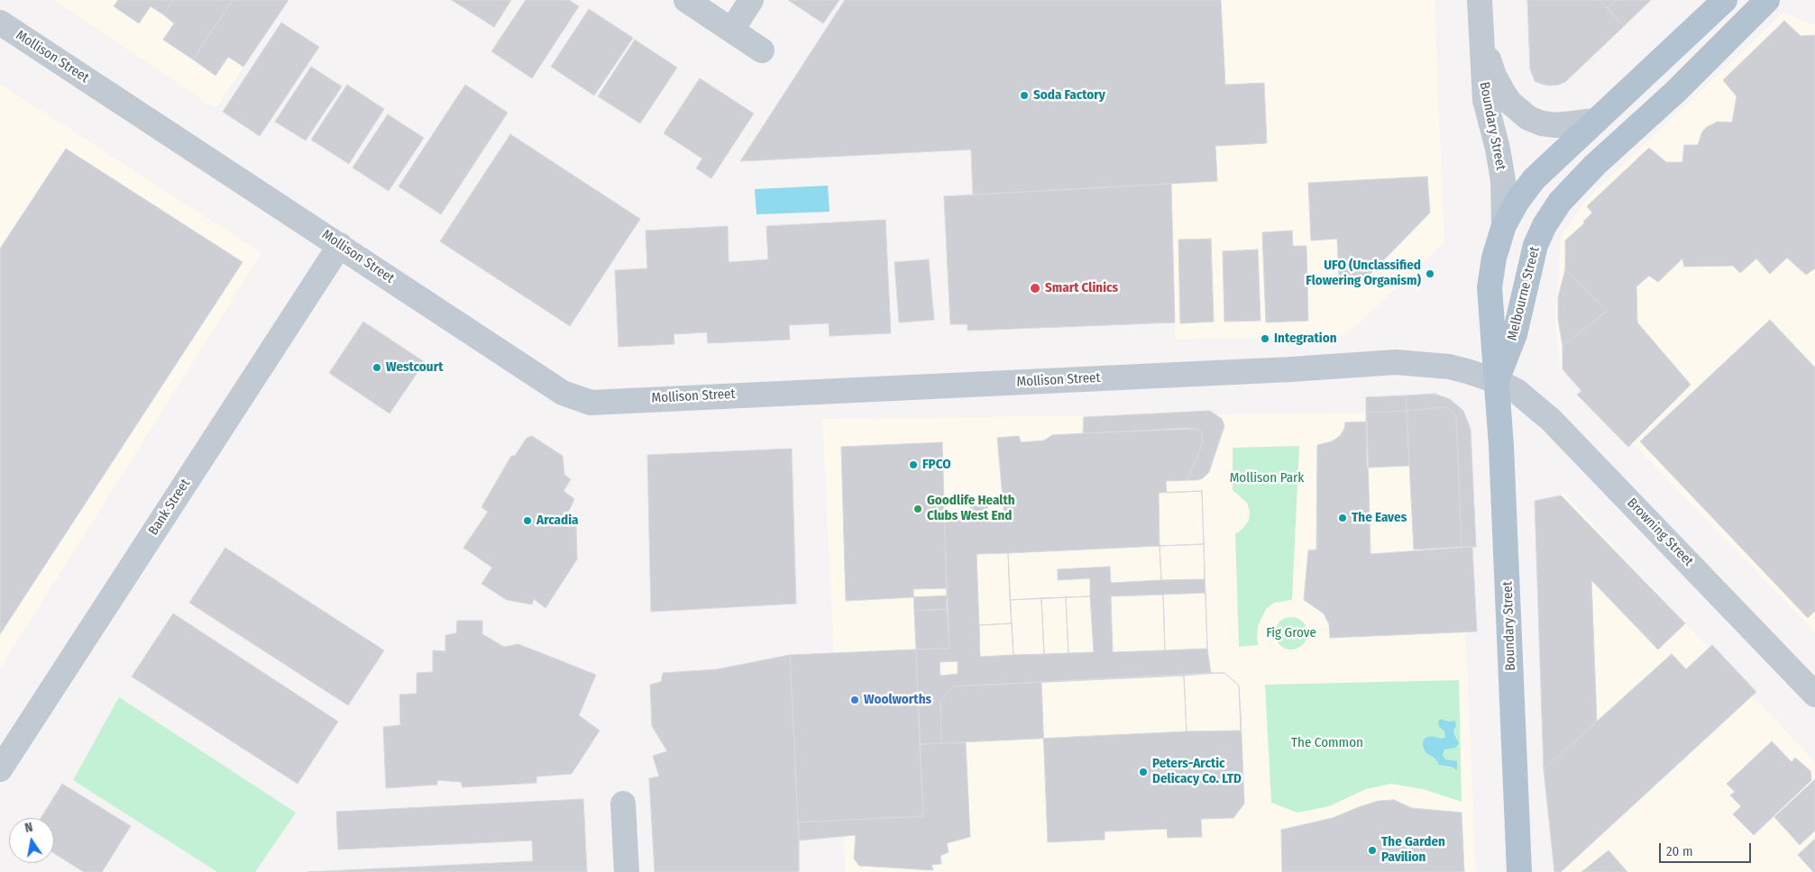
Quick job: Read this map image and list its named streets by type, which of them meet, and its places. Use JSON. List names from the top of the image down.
{
  "streets": {
    "main road": ["Boundary Street", "Melbourne Street"],
    "street": ["Mollison Street", "Bank Street", "Browning Street"]
  },
  "crossings": [
    ["Mollison Street", "Boundary Street"],
    ["Mollison Street", "Melbourne Street"],
    ["Mollison Street", "Bank Street"],
    ["Mollison Street", "Browning Street"],
    ["Boundary Street", "Melbourne Street"],
    ["Boundary Street", "Browning Street"],
    ["Melbourne Street", "Browning Street"]
  ],
  "parks": ["Mollison Park", "Fig Grove", "The Common"],
  "places": [
    "Soda Factory",
    "UFO (Unclassified Flowering Organism)",
    "Smart Clinics",
    "Integration",
    "Westcourt",
    "FPCO",
    "Goodlife Health Clubs West End",
    "The Eaves",
    "Arcadia",
    "Woolworths",
    "Peters-Arctic Delicacy Co. LTD",
    "The Garden Pavilion"
  ],
  "scale_bar": "20 m",
  "north": "top"
}
